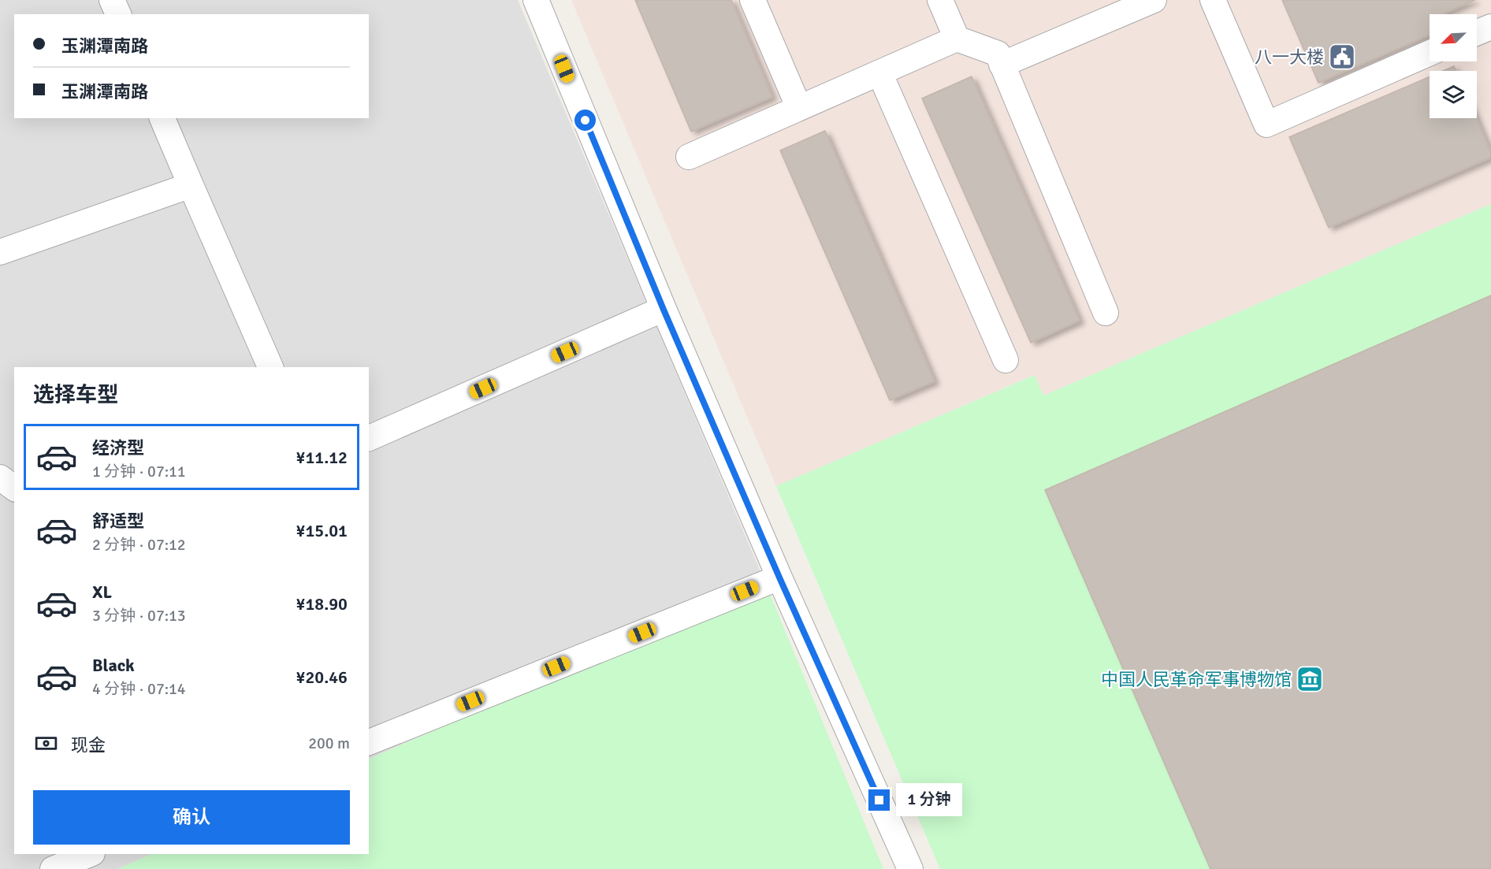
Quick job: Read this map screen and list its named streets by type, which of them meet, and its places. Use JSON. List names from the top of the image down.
{
  "places": {
    "public building": ["八一大楼"],
    "museum": ["中国人民革命军事博物馆"]
  },
  "north": "bottom left",
  "page": {
    "banner": ["玉渊潭南路", "玉渊潭南路"],
    "heading": "选择车型",
    "list": [
      {
        "name": "经济型",
        "note": "1 分钟 · 07:11",
        "value": "¥11.12"
      },
      {
        "name": "舒适型",
        "note": "2 分钟 · 07:12",
        "value": "¥15.01"
      },
      {
        "name": "XL",
        "note": "3 分钟 · 07:13",
        "value": "¥18.90"
      },
      {
        "name": "Black",
        "note": "4 分钟 · 07:14",
        "value": "¥20.46"
      }
    ],
    "pay": ["现金", "200 m"],
    "buttons": "确认",
    "bubble": "1 分钟"
  }
}
